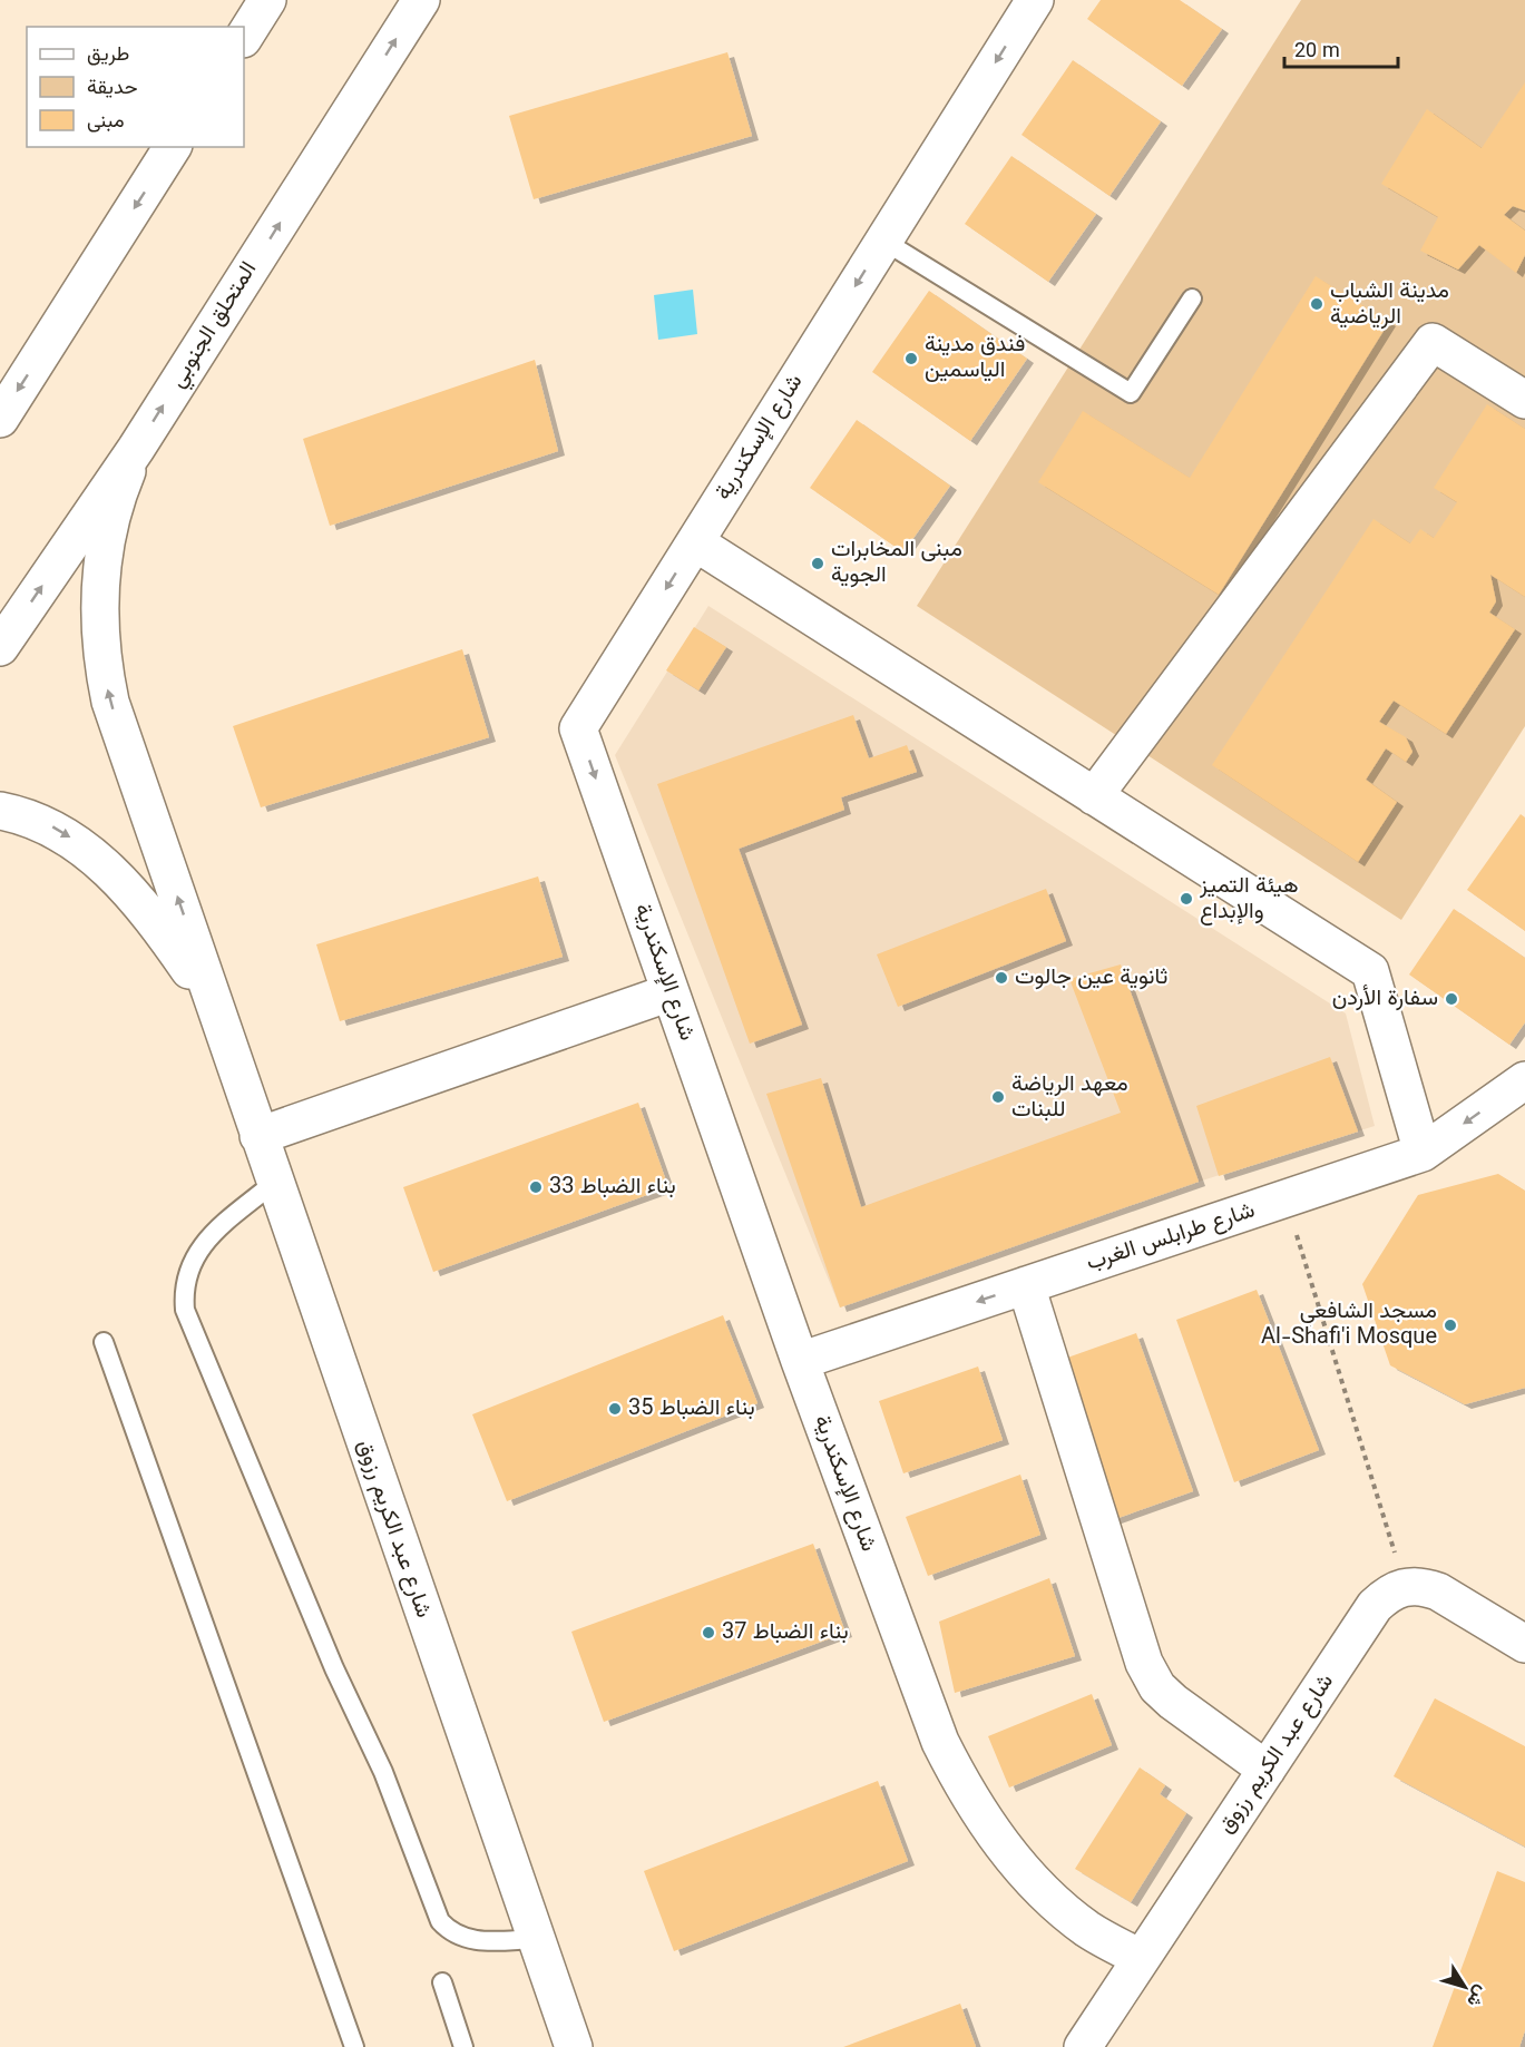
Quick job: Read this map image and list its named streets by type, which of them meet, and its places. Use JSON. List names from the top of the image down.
{
  "streets": {
    "main road": [
      "المتحلق الجنوبي",
      "شارع الإسكندرية",
      "شارع طرابلس الغرب",
      "شارع عبد الكريم رزوق"
    ]
  },
  "crossings": [
    ["شارع الإسكندرية", "شارع طرابلس الغرب"],
    ["شارع الإسكندرية", "شارع عبد الكريم رزوق"]
  ],
  "one_way": ["شارع الإسكندرية", "شارع طرابلس الغرب"],
  "places": [
    "مدينة الشباب الرياضية",
    "فندق مدينة الياسمين",
    "مبنى المخابرات الجوية",
    "هيئة التميز والإبداع",
    "ثانوية عين جالوت",
    "سفارة الأردن",
    "معهد الرياضة للبنات",
    "بناء الضباط 33",
    "مسجد الشافعي Al-Shafi'i Mosque",
    "بناء الضباط 35",
    "بناء الضباط 37"
  ],
  "legend": ["طريق", "حديقة", "مبنى"],
  "scale_bar": "20 m",
  "north": "bottom right"
}
